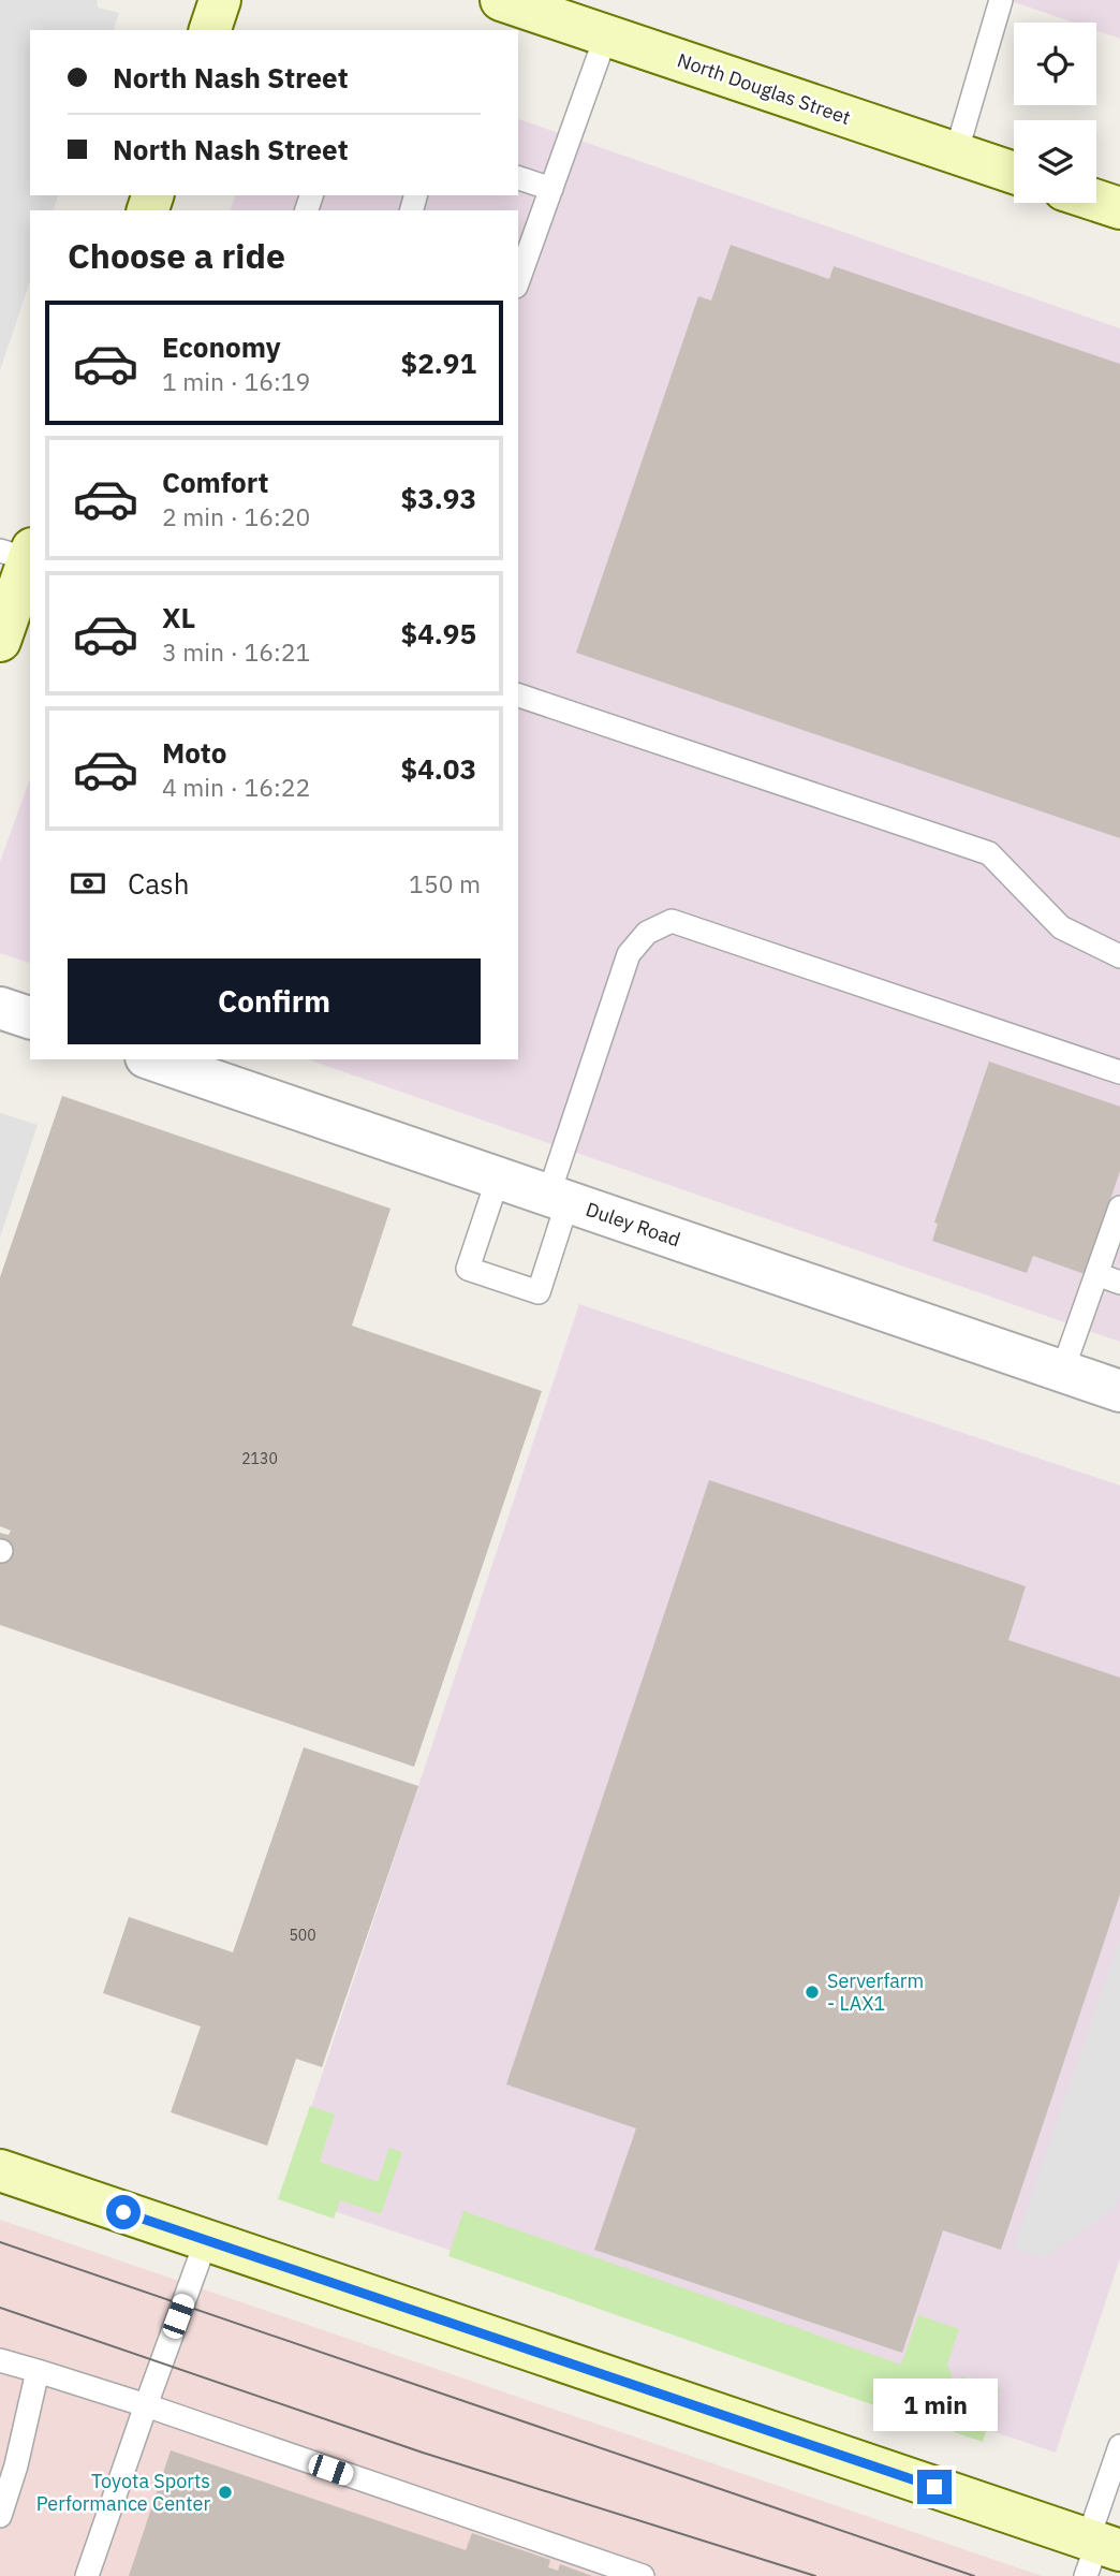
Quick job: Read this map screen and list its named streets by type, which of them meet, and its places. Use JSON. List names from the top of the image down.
{
  "streets": {
    "street": ["North Douglas Street", "Duley Road"]
  },
  "places": ["Serverfarm - LAX1", "Toyota Sports Performance Center"],
  "house_numbers": ["2130", "500"],
  "page": {
    "banner": ["North Nash Street", "North Nash Street"],
    "heading": "Choose a ride",
    "list": [
      {
        "name": "Economy",
        "note": "1 min · 16:19",
        "value": "$2.91"
      },
      {
        "name": "Comfort",
        "note": "2 min · 16:20",
        "value": "$3.93"
      },
      {
        "name": "XL",
        "note": "3 min · 16:21",
        "value": "$4.95"
      },
      {
        "name": "Moto",
        "note": "4 min · 16:22",
        "value": "$4.03"
      }
    ],
    "pay": ["Cash", "150 m"],
    "buttons": "Confirm",
    "bubble": "1 min"
  }
}
